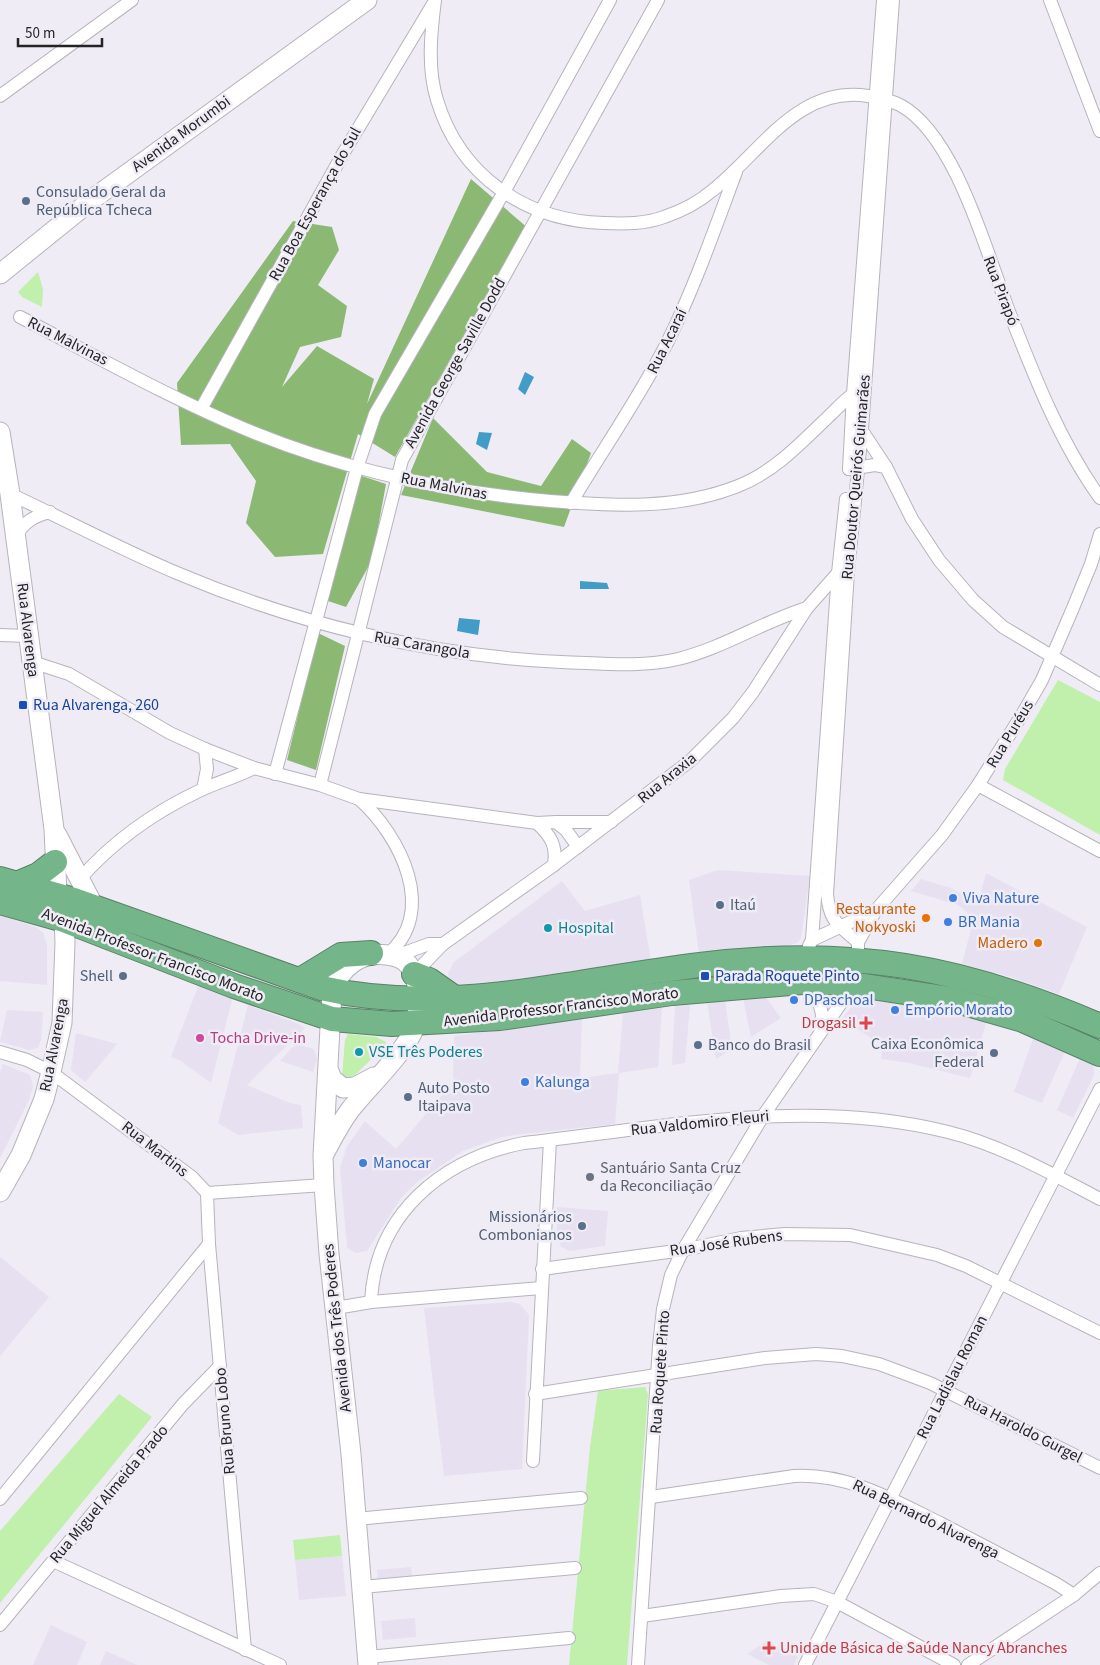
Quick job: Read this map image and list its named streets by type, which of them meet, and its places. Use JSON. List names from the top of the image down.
{
  "streets": {
    "highway": ["Avenida Professor Francisco Morato"],
    "main road": ["Avenida Morumbi", "Rua Alvarenga", "Avenida dos Três Poderes"],
    "street": [
      "Rua Boa Esperança do Sul",
      "Rua Pirapó",
      "Rua Malvinas",
      "Rua Acaraí",
      "Avenida George Saville Dodd",
      "Rua Doutor Queirós Guimarães",
      "Rua Carangola",
      "Rua Puréus",
      "Rua Araxia",
      "Rua Valdomiro Fleuri",
      "Rua Martins",
      "Rua José Rubens",
      "Rua Roquete Pinto",
      "Rua Ladislau Roman",
      "Rua Bruno Lobo",
      "Rua Haroldo Gurgel",
      "Rua Miguel Almeida Prado",
      "Rua Bernardo Alvarenga"
    ]
  },
  "crossings": [
    ["Rua Boa Esperança do Sul", "Rua Pirapó"],
    ["Rua Boa Esperança do Sul", "Rua Malvinas"],
    ["Rua Pirapó", "Rua Acaraí"],
    ["Rua Pirapó", "Avenida George Saville Dodd"],
    ["Rua Pirapó", "Rua Doutor Queirós Guimarães"],
    ["Rua Malvinas", "Rua Acaraí"],
    ["Rua Malvinas", "Avenida George Saville Dodd"],
    ["Rua Malvinas", "Rua Doutor Queirós Guimarães"],
    ["Avenida George Saville Dodd", "Rua Carangola"],
    ["Rua Doutor Queirós Guimarães", "Rua Carangola"],
    ["Rua Doutor Queirós Guimarães", "Rua Puréus"],
    ["Rua Doutor Queirós Guimarães", "Rua Araxia"],
    ["Rua Doutor Queirós Guimarães", "Avenida Professor Francisco Morato"],
    ["Rua Doutor Queirós Guimarães", "Rua Roquete Pinto"],
    ["Rua Alvarenga", "Rua Carangola"],
    ["Rua Alvarenga", "Avenida Professor Francisco Morato"],
    ["Rua Alvarenga", "Rua Martins"],
    ["Rua Carangola", "Rua Araxia"],
    ["Rua Puréus", "Avenida Professor Francisco Morato"],
    ["Rua Puréus", "Rua Roquete Pinto"],
    ["Avenida Professor Francisco Morato", "Avenida dos Três Poderes"],
    ["Avenida Professor Francisco Morato", "Rua Roquete Pinto"],
    ["Rua Valdomiro Fleuri", "Rua Roquete Pinto"],
    ["Rua Valdomiro Fleuri", "Rua Ladislau Roman"],
    ["Rua Martins", "Rua Bruno Lobo"],
    ["Rua José Rubens", "Rua Roquete Pinto"],
    ["Rua José Rubens", "Rua Ladislau Roman"],
    ["Rua Roquete Pinto", "Rua Haroldo Gurgel"],
    ["Rua Roquete Pinto", "Rua Bernardo Alvarenga"],
    ["Rua Ladislau Roman", "Rua Haroldo Gurgel"],
    ["Rua Ladislau Roman", "Rua Bernardo Alvarenga"],
    ["Rua Bruno Lobo", "Rua Miguel Almeida Prado"]
  ],
  "places": {
    "other": [
      "Consulado Geral da República Tcheca",
      "Viva Nature",
      "Itaú",
      "Restaurante Nokyoski",
      "BR Mania",
      "Hospital",
      "Madero",
      "Shell",
      "DPaschoal",
      "Empório Morato",
      "Tocha Drive-in",
      "Banco do Brasil",
      "VSE Três Poderes",
      "Caixa Econômica Federal",
      "Kalunga",
      "Auto Posto Itaipava",
      "Manocar",
      "Santuário Santa Cruz da Reconciliação",
      "Missionários Combonianos"
    ],
    "transit": ["Rua Alvarenga, 260", "Parada Roquete Pinto"],
    "health": ["Drogasil", "Unidade Básica de Saúde Nancy Abranches"]
  },
  "scale_bar": "50 m"
}
